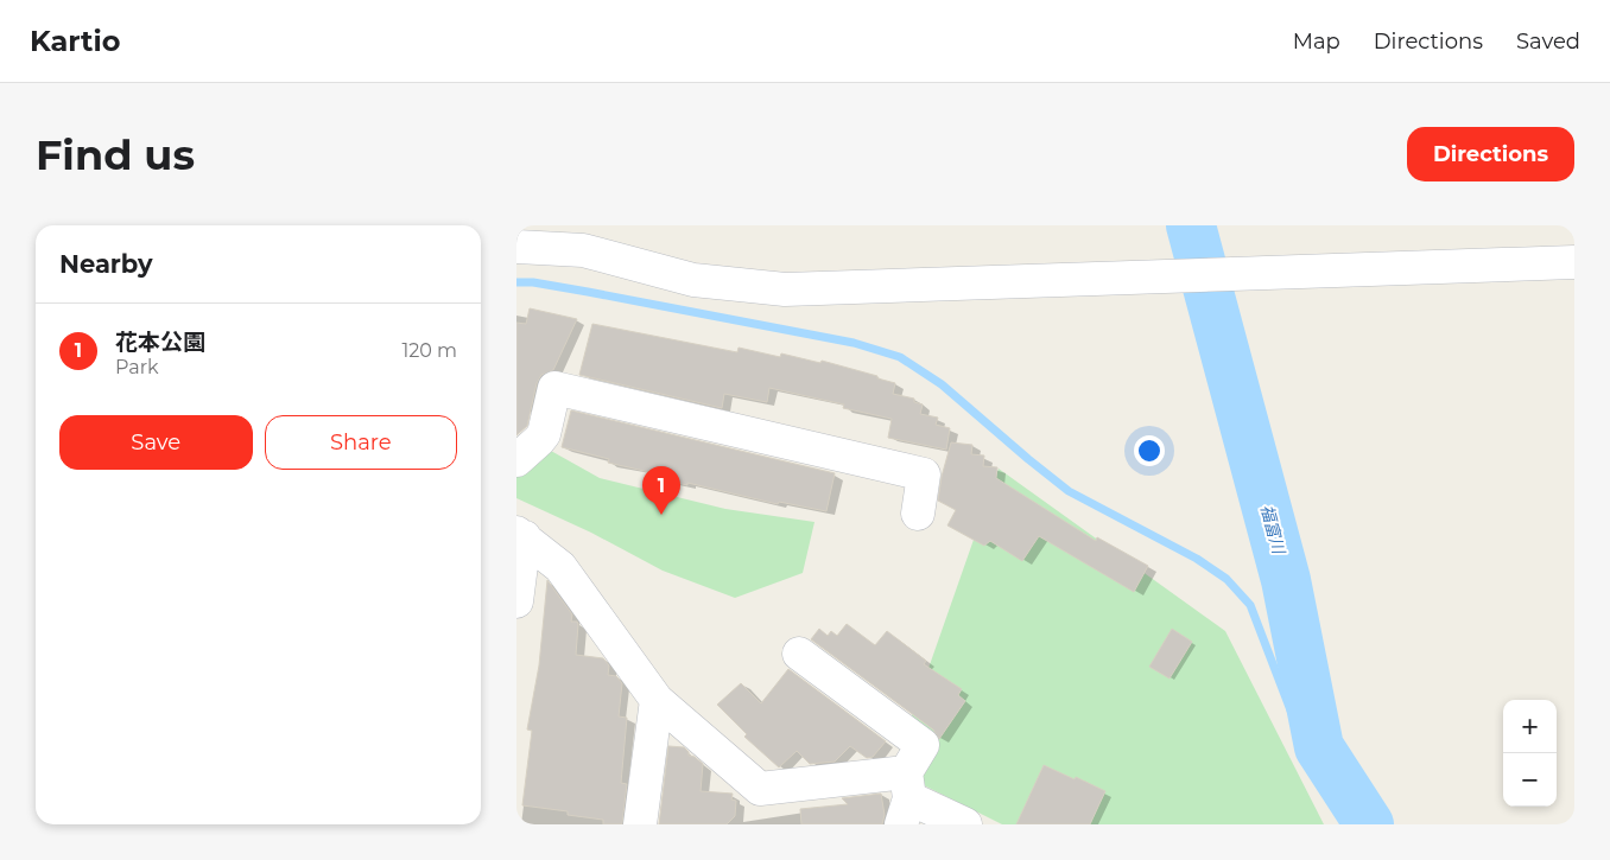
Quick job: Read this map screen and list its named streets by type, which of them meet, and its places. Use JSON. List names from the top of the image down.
{
  "water": ["福富川"],
  "page": {
    "header": "Kartio",
    "nav": ["Map", "Directions", "Saved"],
    "buttons": [
      "Directions",
      ["Save", "Share"]
    ],
    "title": "Find us",
    "heading": "Nearby",
    "list": [
      {
        "mark": "1",
        "name": "花本公園",
        "note": "Park",
        "value": "120 m"
      }
    ],
    "pins": "1",
    "map_buttons": ["+", "−"]
  }
}
